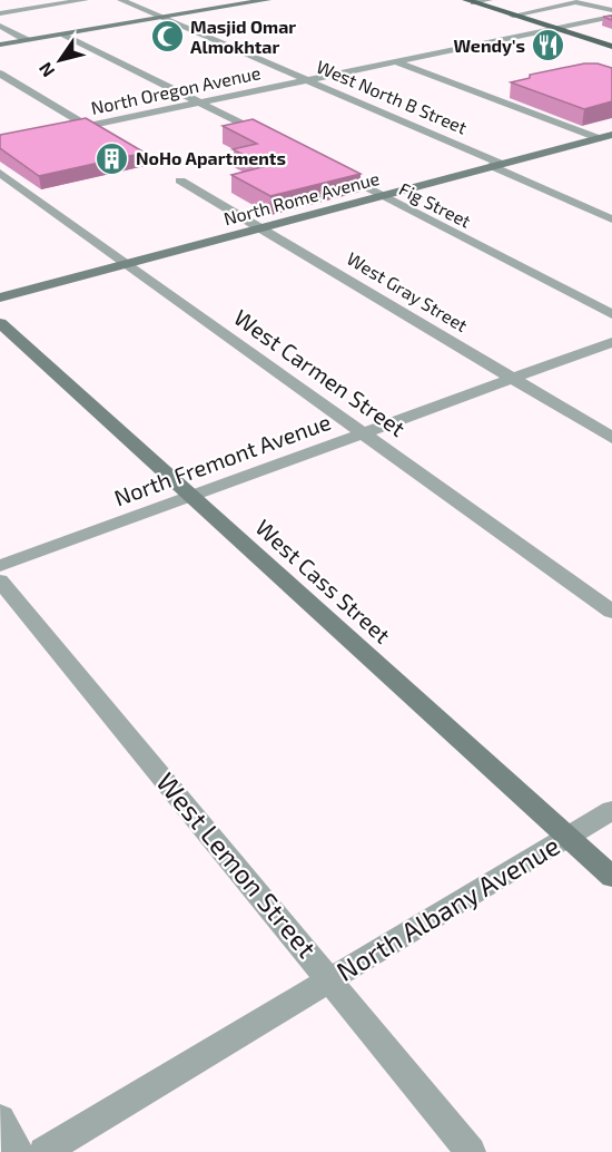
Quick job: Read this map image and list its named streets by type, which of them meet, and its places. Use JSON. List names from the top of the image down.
{
  "streets": {
    "street": [
      "North Oregon Avenue",
      "West North B Street",
      "North Rome Avenue",
      "Fig Street",
      "West Gray Street",
      "West Carmen Street",
      "North Fremont Avenue",
      "West Cass Street",
      "West Lemon Street",
      "North Albany Avenue"
    ]
  },
  "crossings": [
    ["North Oregon Avenue", "West North B Street"],
    ["West North B Street", "North Rome Avenue"],
    ["North Rome Avenue", "Fig Street"],
    ["North Rome Avenue", "West Gray Street"],
    ["North Rome Avenue", "West Carmen Street"],
    ["West Gray Street", "North Fremont Avenue"],
    ["West Carmen Street", "North Fremont Avenue"],
    ["North Fremont Avenue", "West Cass Street"],
    ["West Cass Street", "North Albany Avenue"],
    ["West Lemon Street", "North Albany Avenue"]
  ],
  "places": {
    "mosque": ["Masjid Omar Almokhtar"],
    "restaurant": ["Wendy's"],
    "building": ["NoHo Apartments"]
  },
  "north": "bottom left"
}
